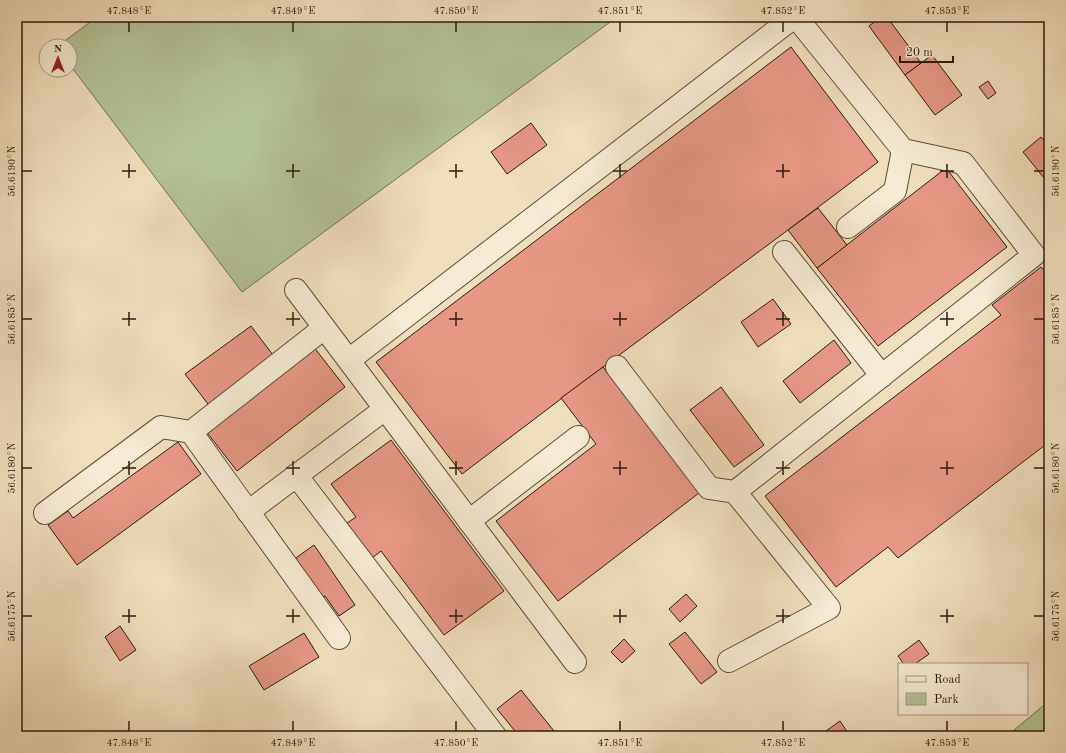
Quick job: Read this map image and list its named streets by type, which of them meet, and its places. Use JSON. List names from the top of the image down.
{
  "legend": ["Road", "Park"],
  "scale_bar": "20 m",
  "north": "top",
  "coordinates": [
    "47.848°E",
    "47.849°E",
    "47.850°E",
    "47.851°E",
    "47.852°E",
    "47.853°E",
    "56.6190°N",
    "56.6185°N",
    "56.6180°N",
    "56.6175°N"
  ]
}
